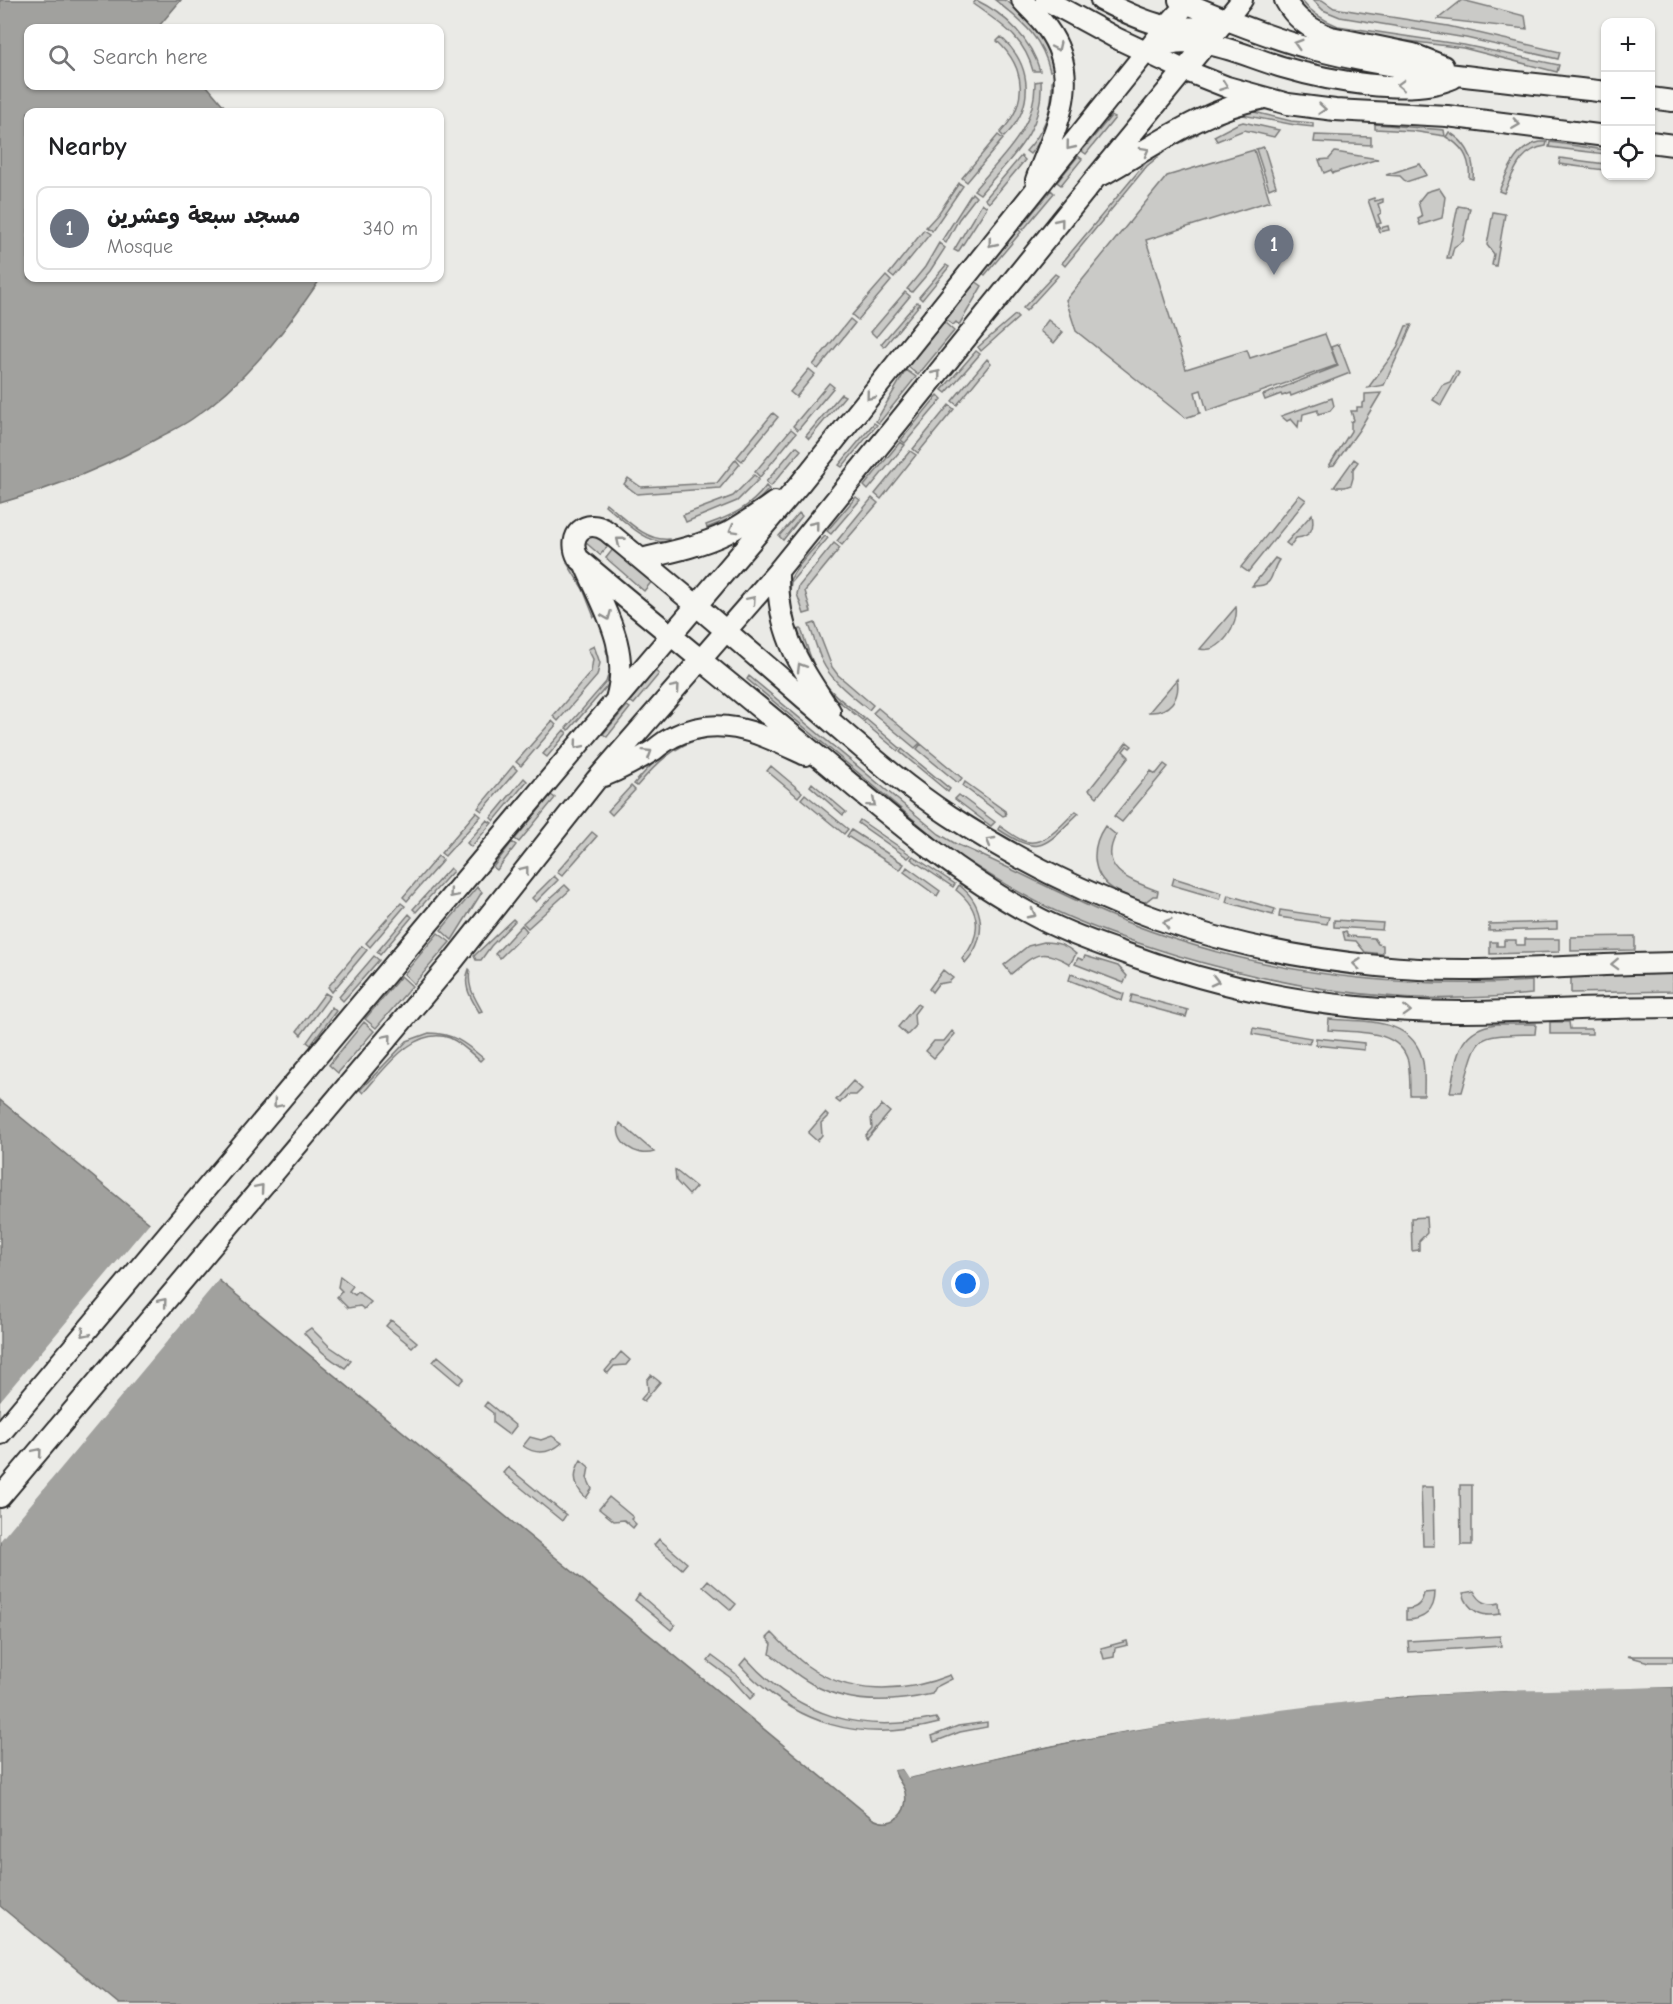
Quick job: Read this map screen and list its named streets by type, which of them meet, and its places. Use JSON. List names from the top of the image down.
{
  "page": {
    "map_buttons": ["+", "−"],
    "search": "Search here",
    "heading": "Nearby",
    "list": [
      {
        "mark": "1",
        "name": "مسجد سبعة وعشرين",
        "note": "Mosque",
        "value": "340 m"
      }
    ],
    "pins": "1"
  }
}
